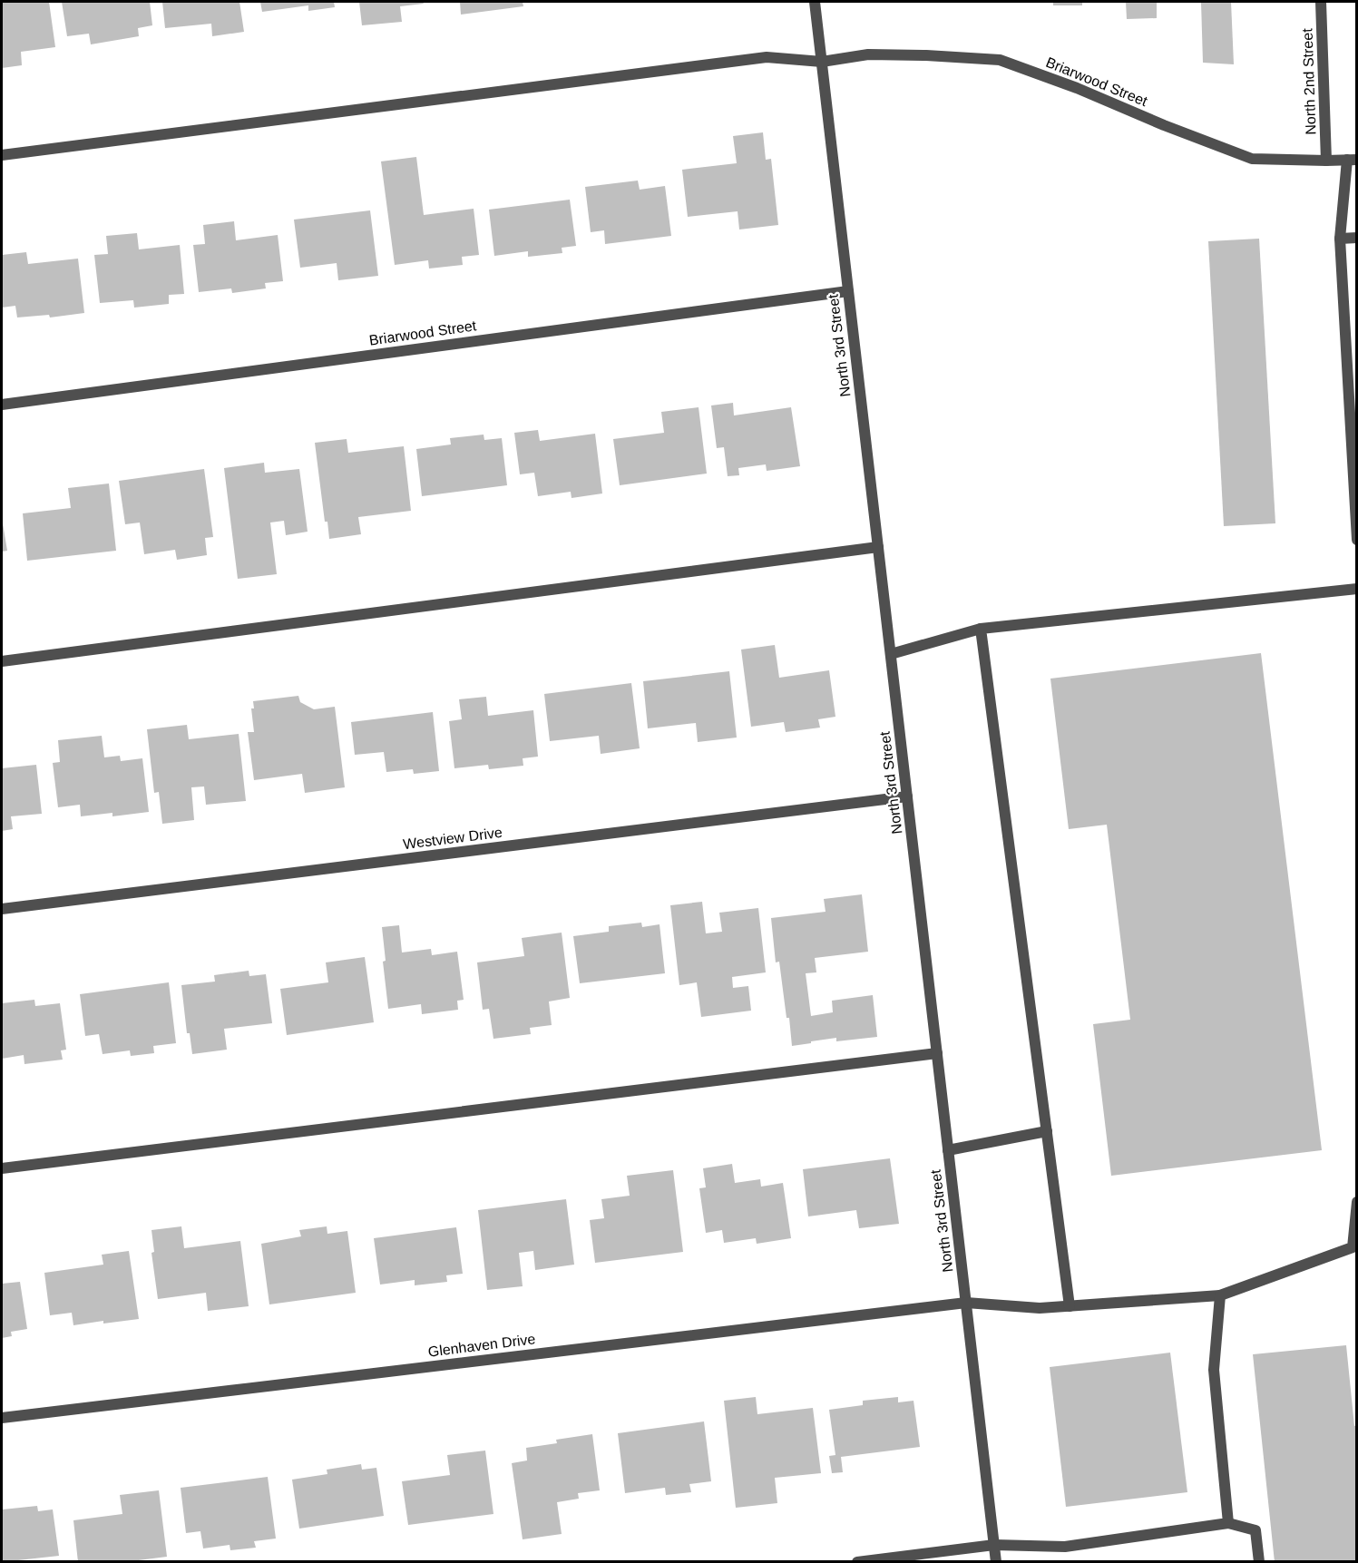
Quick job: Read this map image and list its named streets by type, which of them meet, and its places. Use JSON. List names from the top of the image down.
{
  "streets": {
    "street": [
      "Briarwood Street",
      "North 2nd Street",
      "North 3rd Street",
      "Westview Drive",
      "Glenhaven Drive"
    ]
  },
  "crossings": [
    ["Briarwood Street", "North 2nd Street"],
    ["Briarwood Street", "North 3rd Street"],
    ["North 3rd Street", "Westview Drive"],
    ["North 3rd Street", "Glenhaven Drive"]
  ]
}
